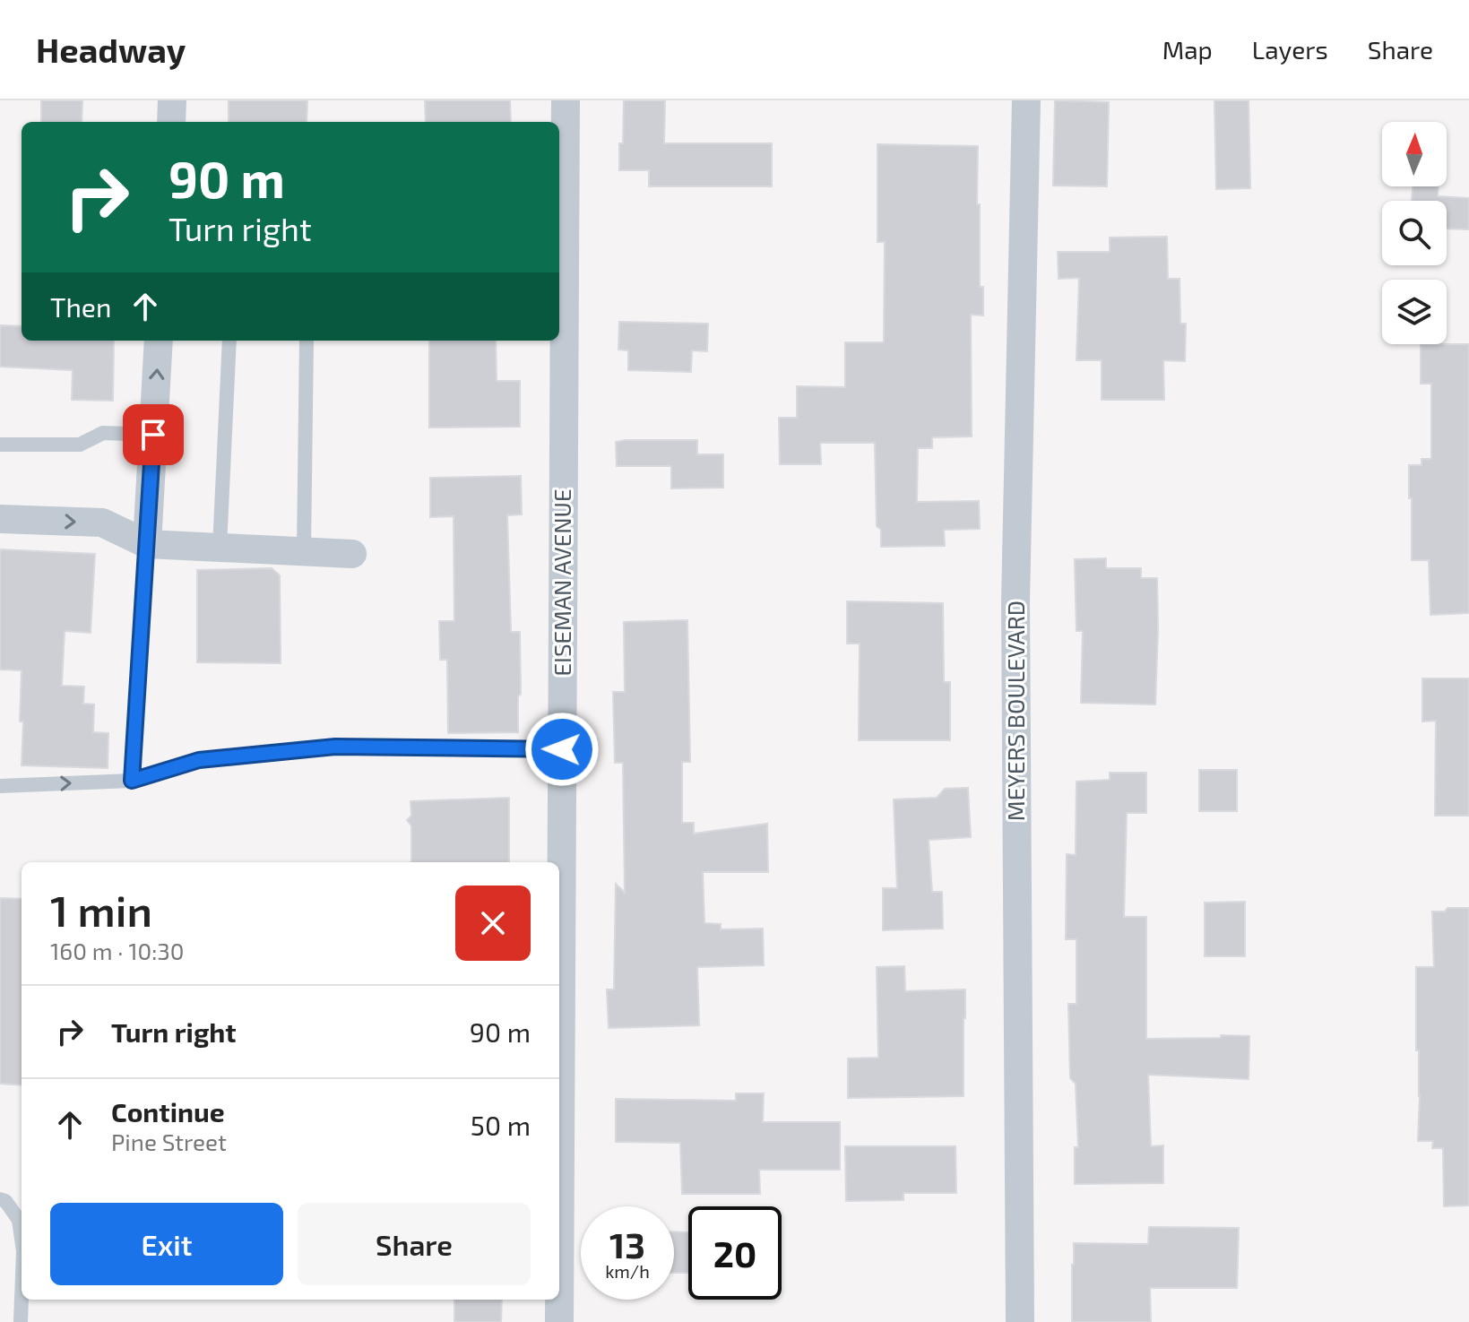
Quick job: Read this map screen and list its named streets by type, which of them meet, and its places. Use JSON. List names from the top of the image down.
{
  "streets": {
    "street": ["EISEMAN AVENUE", "MEYERS BOULEVARD"]
  },
  "north": "top",
  "page": {
    "header": "Headway",
    "nav": ["Map", "Layers", "Share"],
    "turn": ["90 m", "Turn right"],
    "then": "Then",
    "heading": ["1 min", "160 m · 10:30"],
    "list": [
      {
        "name": "Turn right",
        "value": "90 m"
      },
      {
        "name": "Continue",
        "note": "Pine Street",
        "value": "50 m"
      }
    ],
    "buttons": ["Exit", "Share"],
    "speed": "13 km/h",
    "limit": "20"
  }
}
